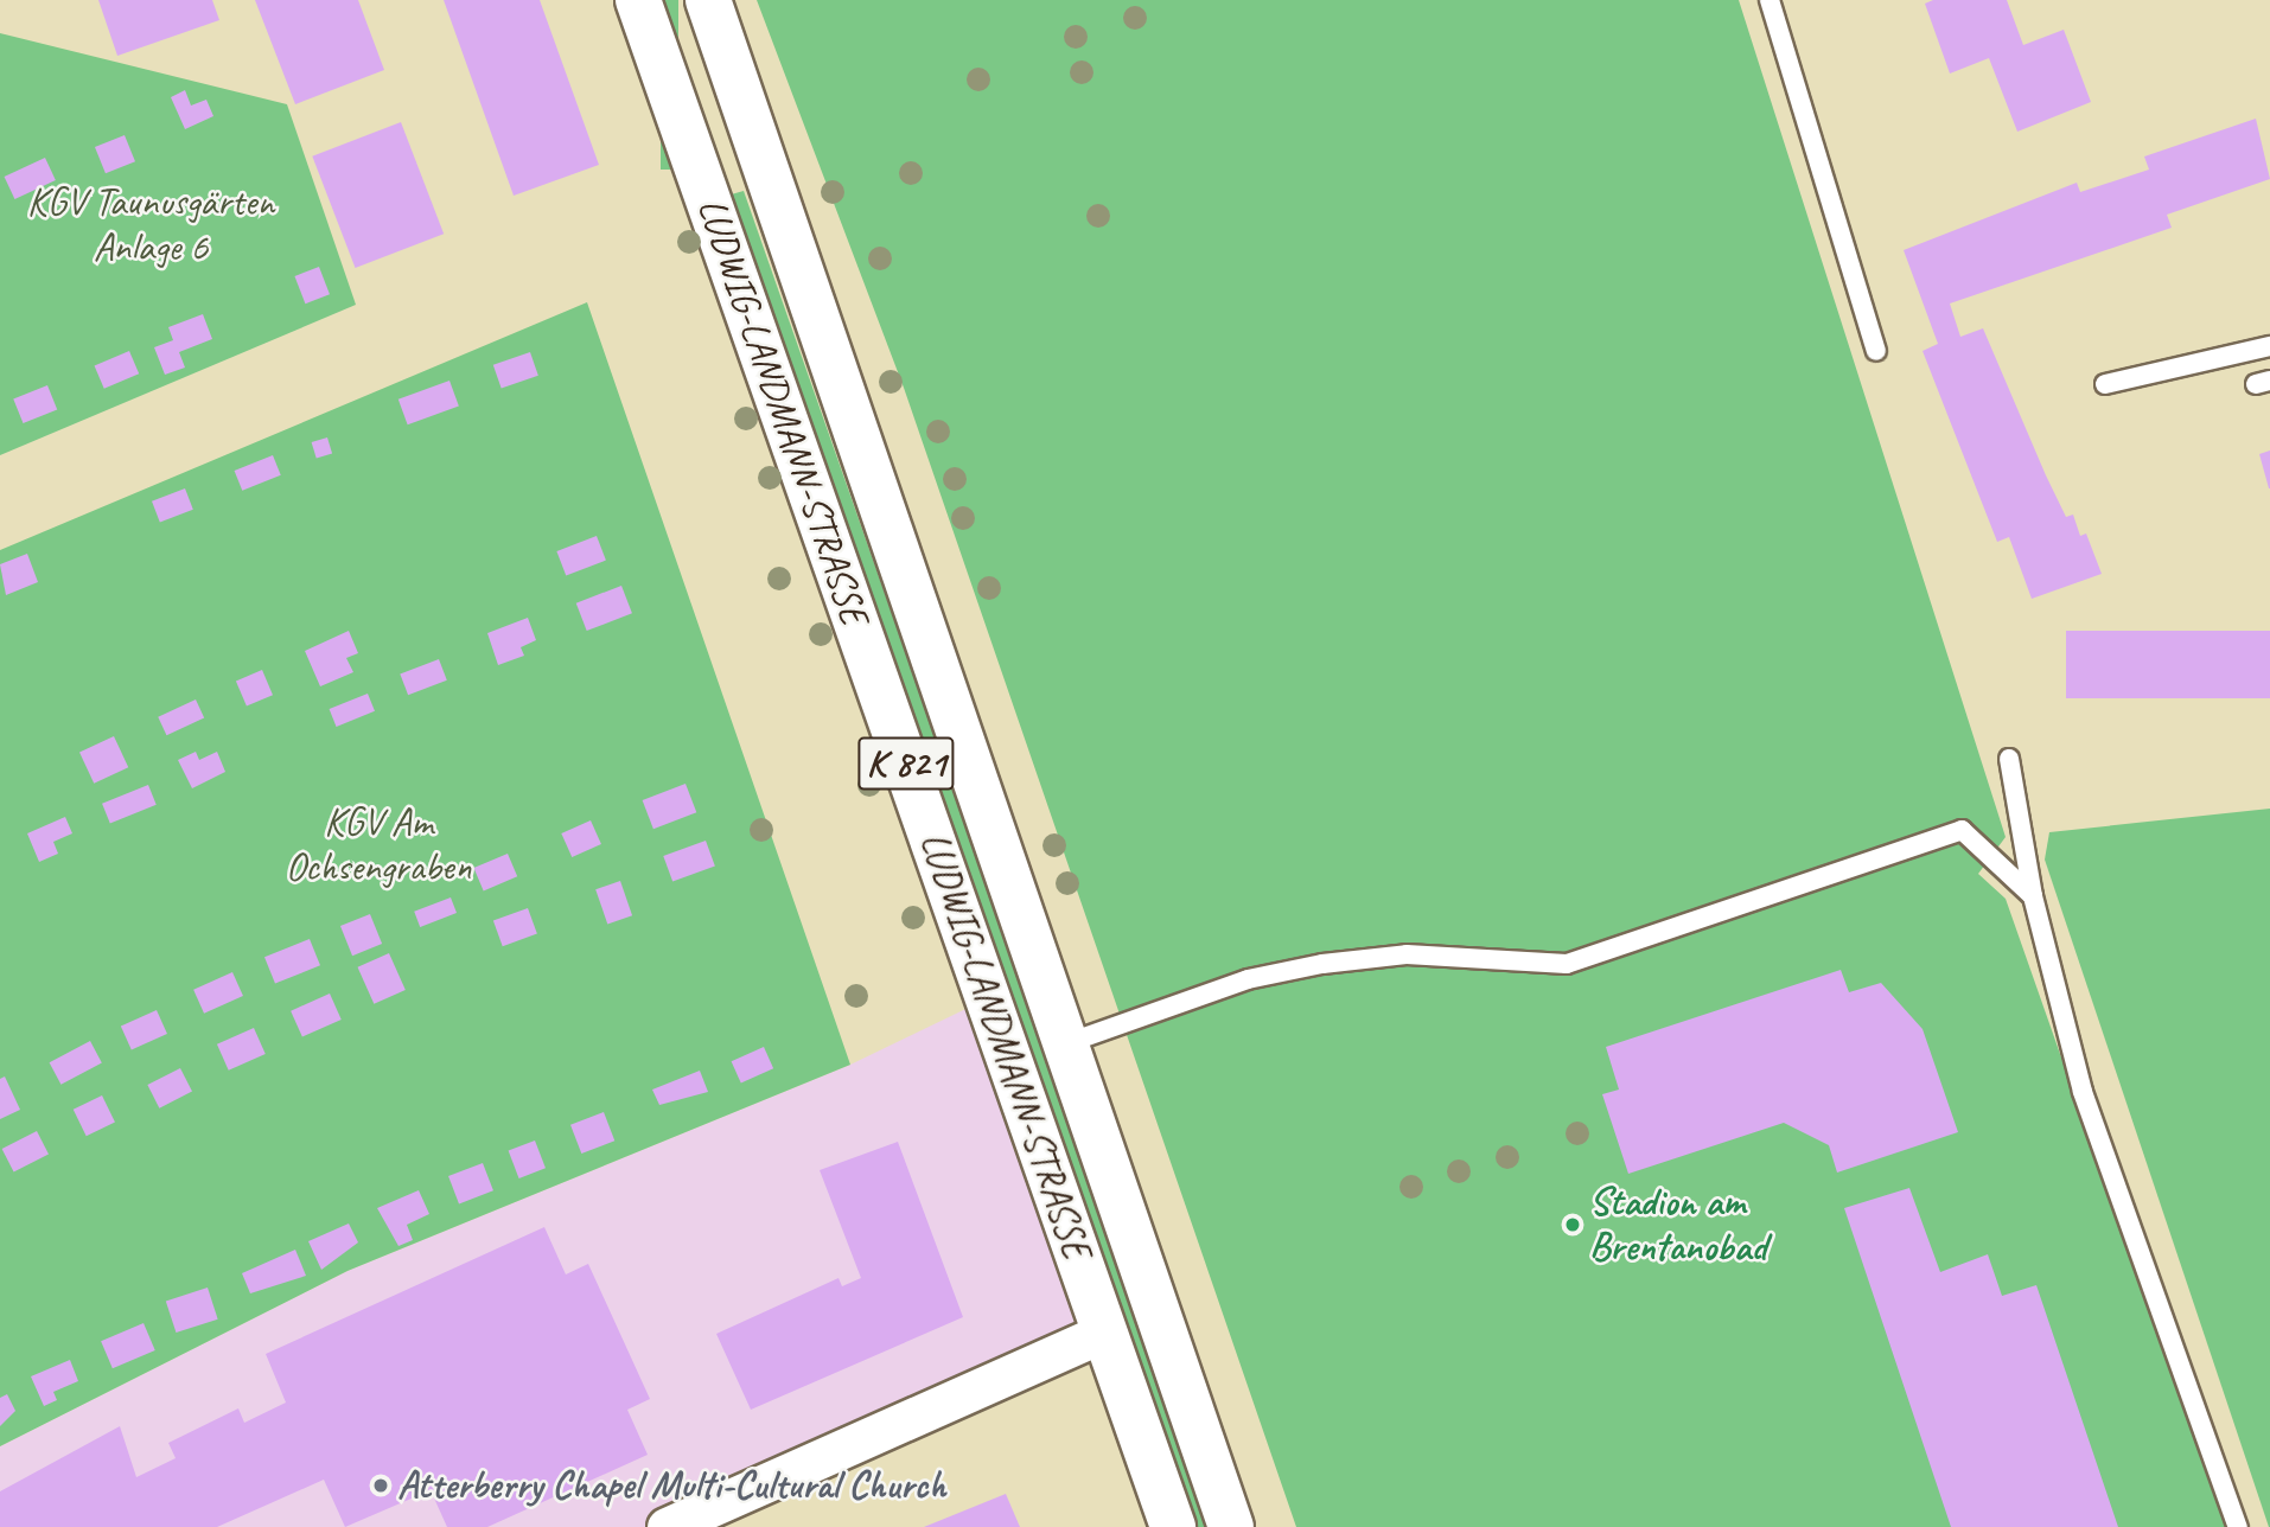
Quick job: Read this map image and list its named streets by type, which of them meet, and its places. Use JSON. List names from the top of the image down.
{
  "streets": {
    "main road": ["LUDWIG-LANDMANN-STRASSE", "K 821"]
  },
  "parks": ["KGV Taunusgärten Anlage 6", "KGV Am Ochsengraben"],
  "places": ["Stadion am Brentanobad", "Atterberry Chapel Multi-Cultural Church"]
}
